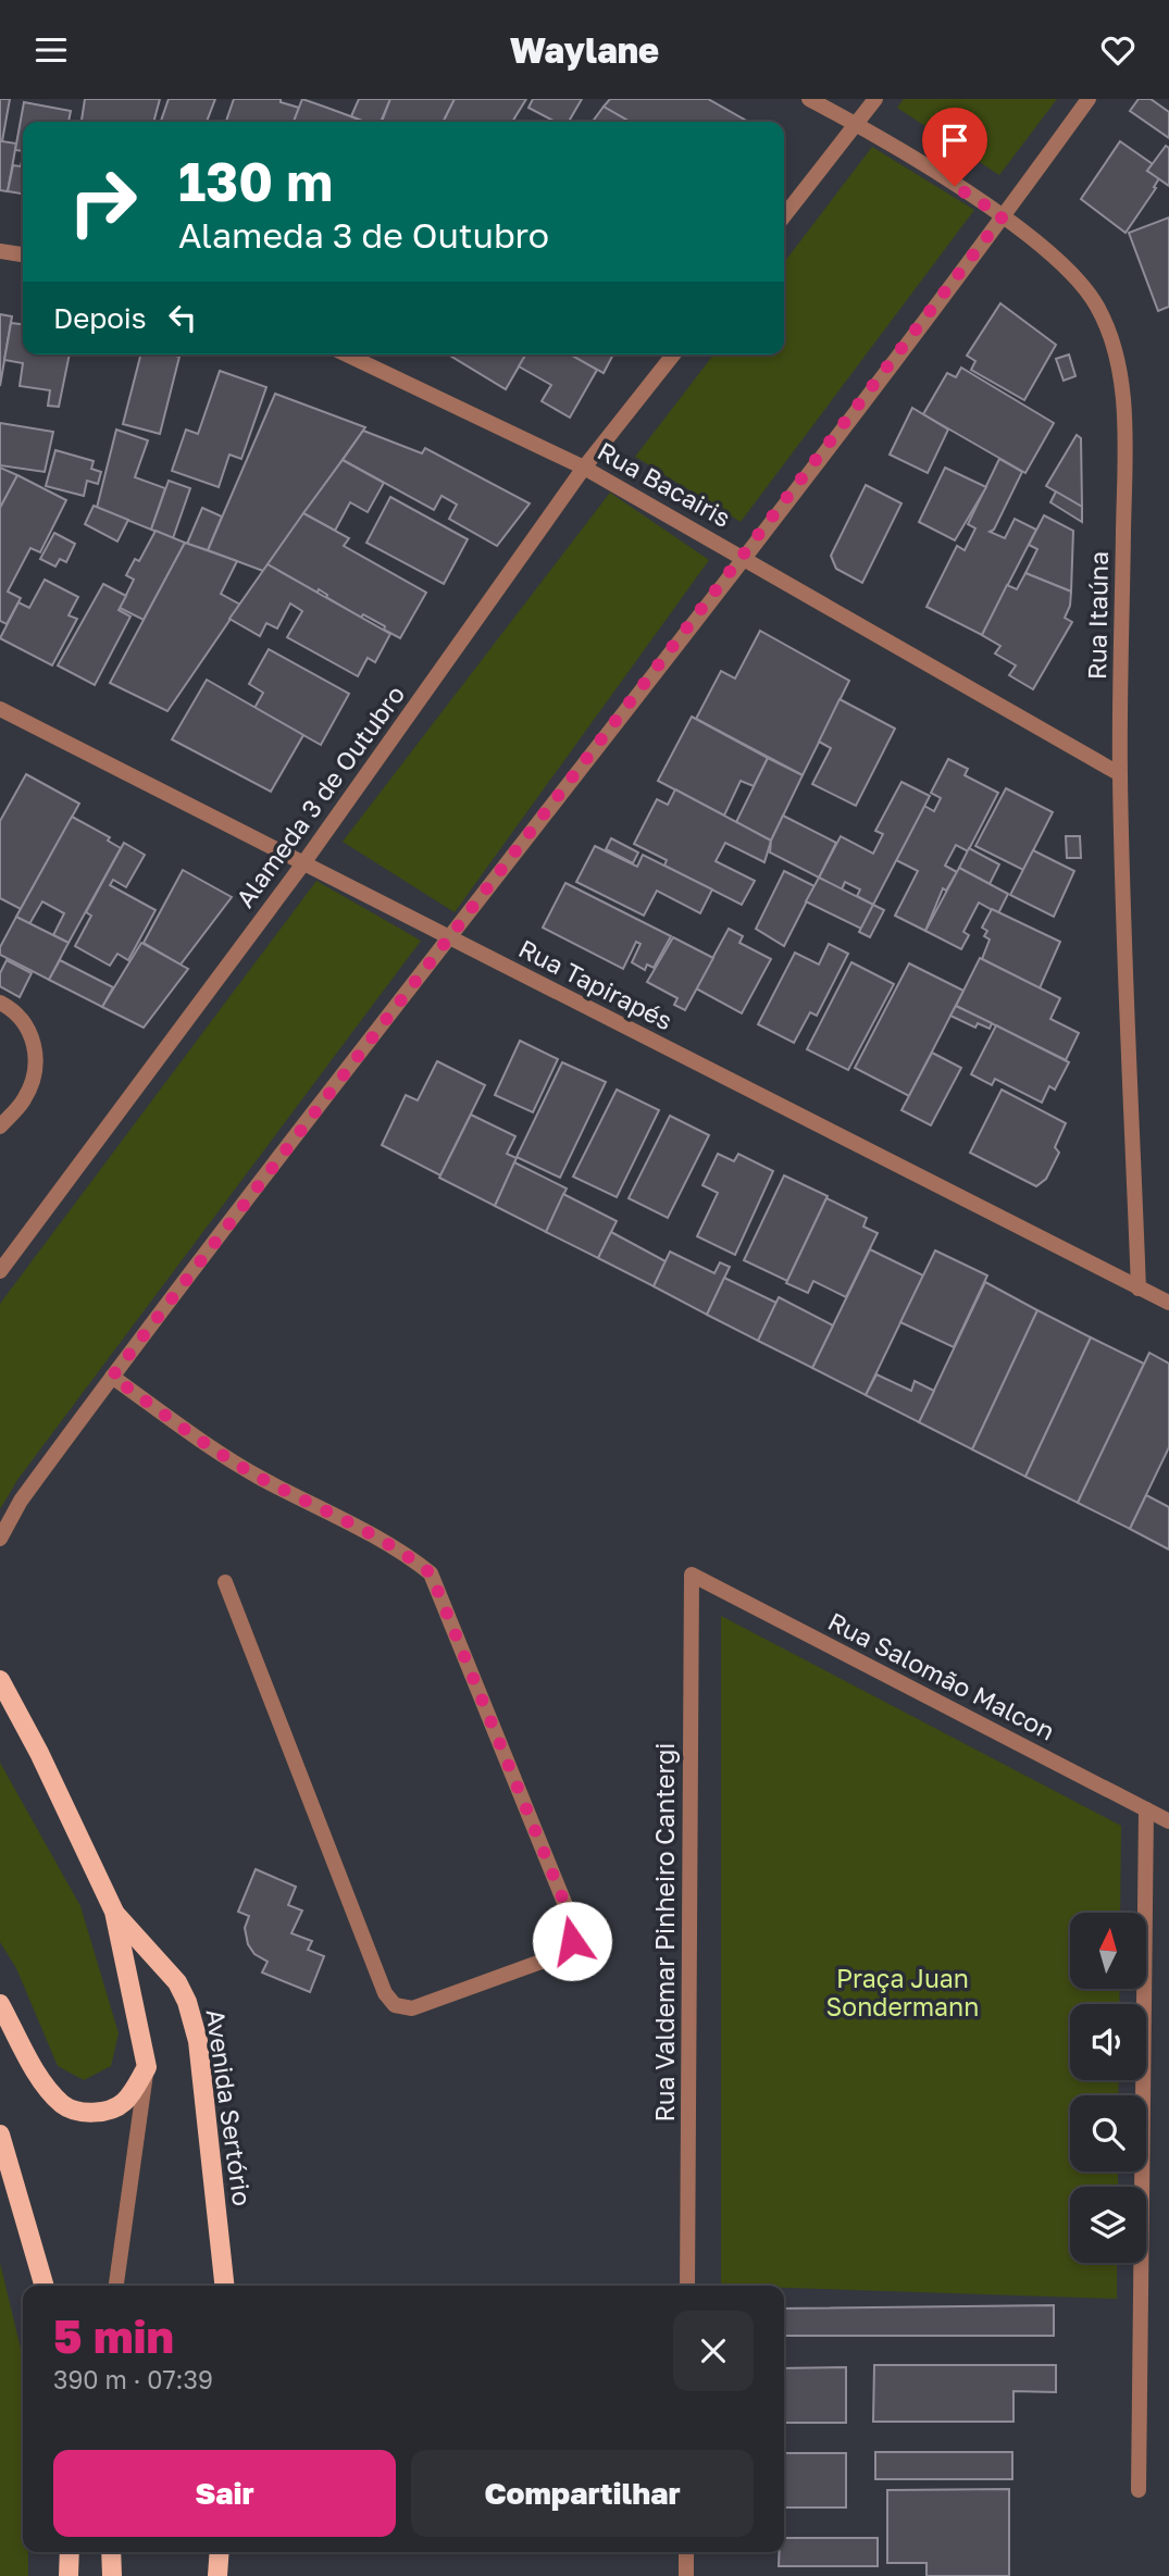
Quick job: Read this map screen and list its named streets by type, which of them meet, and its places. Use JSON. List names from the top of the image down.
{
  "streets": {
    "main road": ["Avenida Sertório"],
    "street": [
      "Rua Bacairis",
      "Rua Itaúna",
      "Alameda 3 de Outubro",
      "Rua Tapirapés",
      "Rua Salomão Malcon",
      "Rua Valdemar Pinheiro Cantergi"
    ]
  },
  "crossings": [
    ["Rua Bacairis", "Rua Itaúna"],
    ["Rua Bacairis", "Alameda 3 de Outubro"],
    ["Rua Itaúna", "Rua Tapirapés"],
    ["Alameda 3 de Outubro", "Rua Tapirapés"],
    ["Rua Salomão Malcon", "Rua Valdemar Pinheiro Cantergi"]
  ],
  "parks": ["Praça Juan Sondermann"],
  "north": "top",
  "page": {
    "header": "Waylane",
    "turn": ["130 m", "Alameda 3 de Outubro"],
    "then": "Depois",
    "heading": ["5 min", "390 m · 07:39"],
    "buttons": ["Sair", "Compartilhar"]
  }
}
